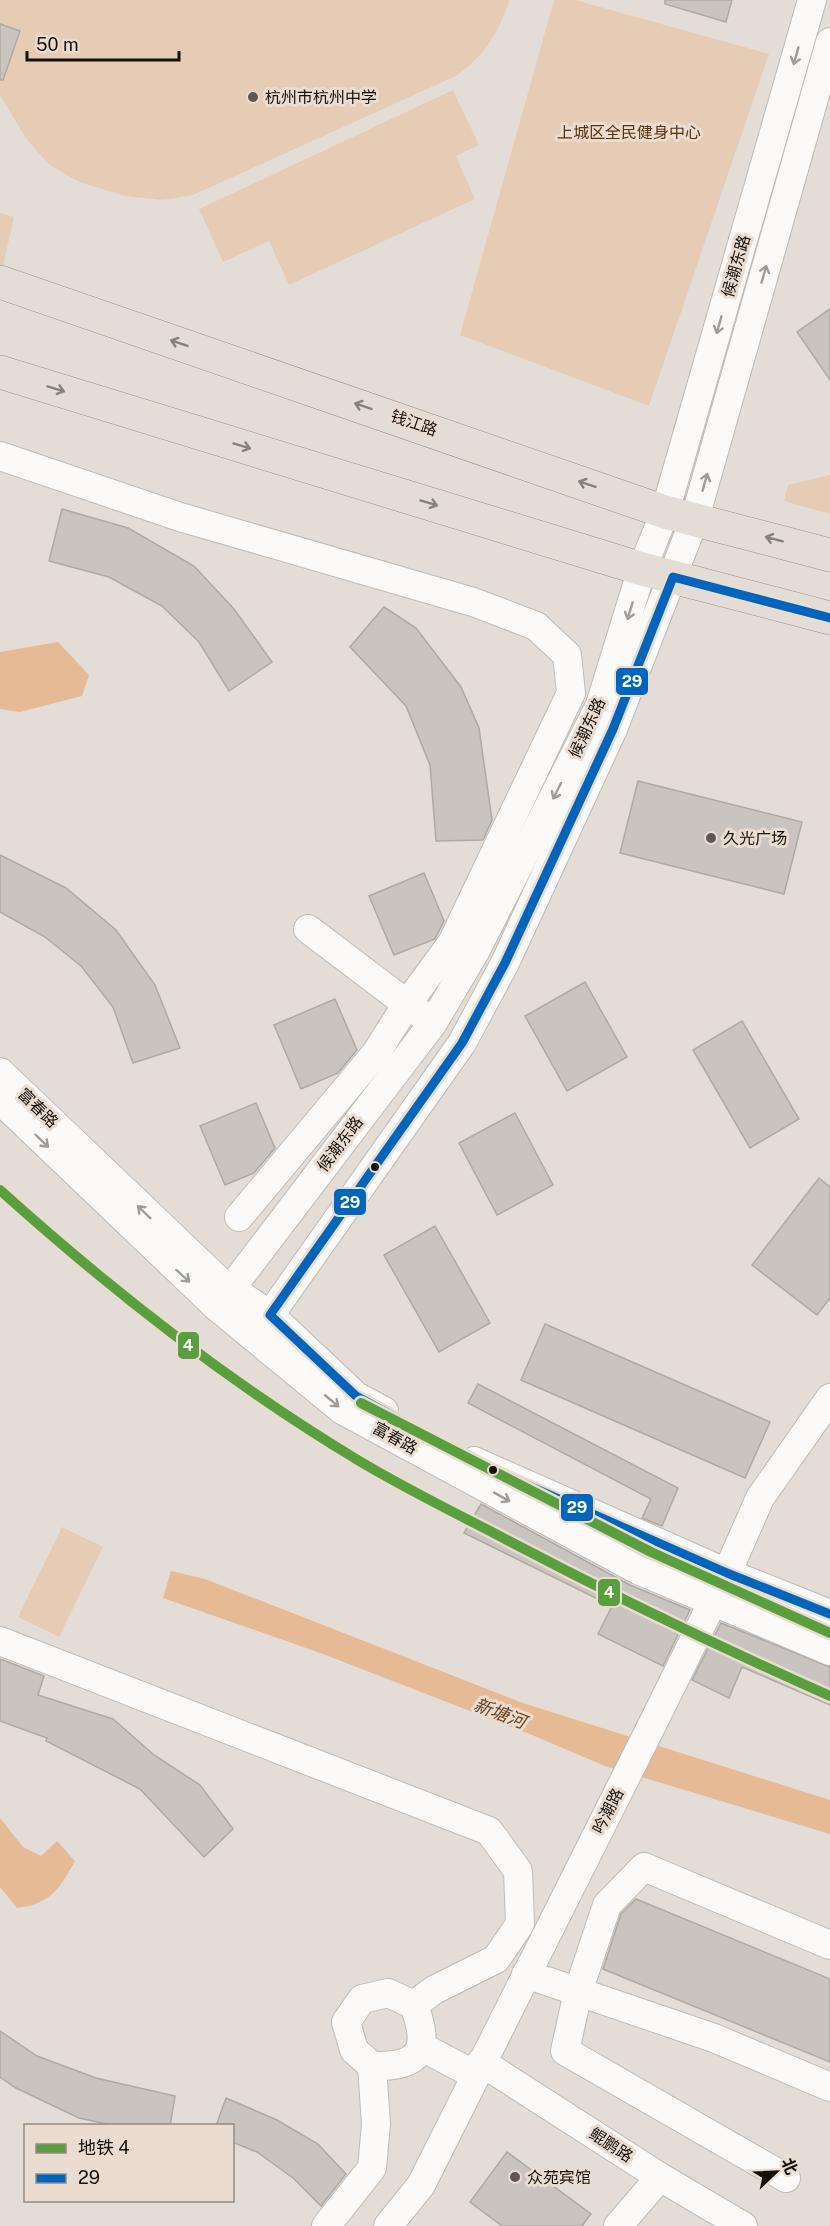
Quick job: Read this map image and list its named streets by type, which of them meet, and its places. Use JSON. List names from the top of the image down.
{
  "streets": {
    "main road": ["钱江路"],
    "street": [
      "候潮东路",
      "富春路",
      "吟潮路",
      "鲲鹏路"
    ]
  },
  "crossings": [
    ["候潮东路", "钱江路"],
    ["候潮东路", "富春路"],
    ["富春路", "吟潮路"],
    ["吟潮路", "鲲鹏路"]
  ],
  "water": ["新塘河"],
  "parks": ["上城区全民健身中心"],
  "places": ["杭州市杭州中学", "久光广场", "众苑宾馆"],
  "lines": ["transit line 29", "metro line 4"],
  "legend": ["地铁 4", "29"],
  "scale_bar": "50 m",
  "north": "top right"
}
